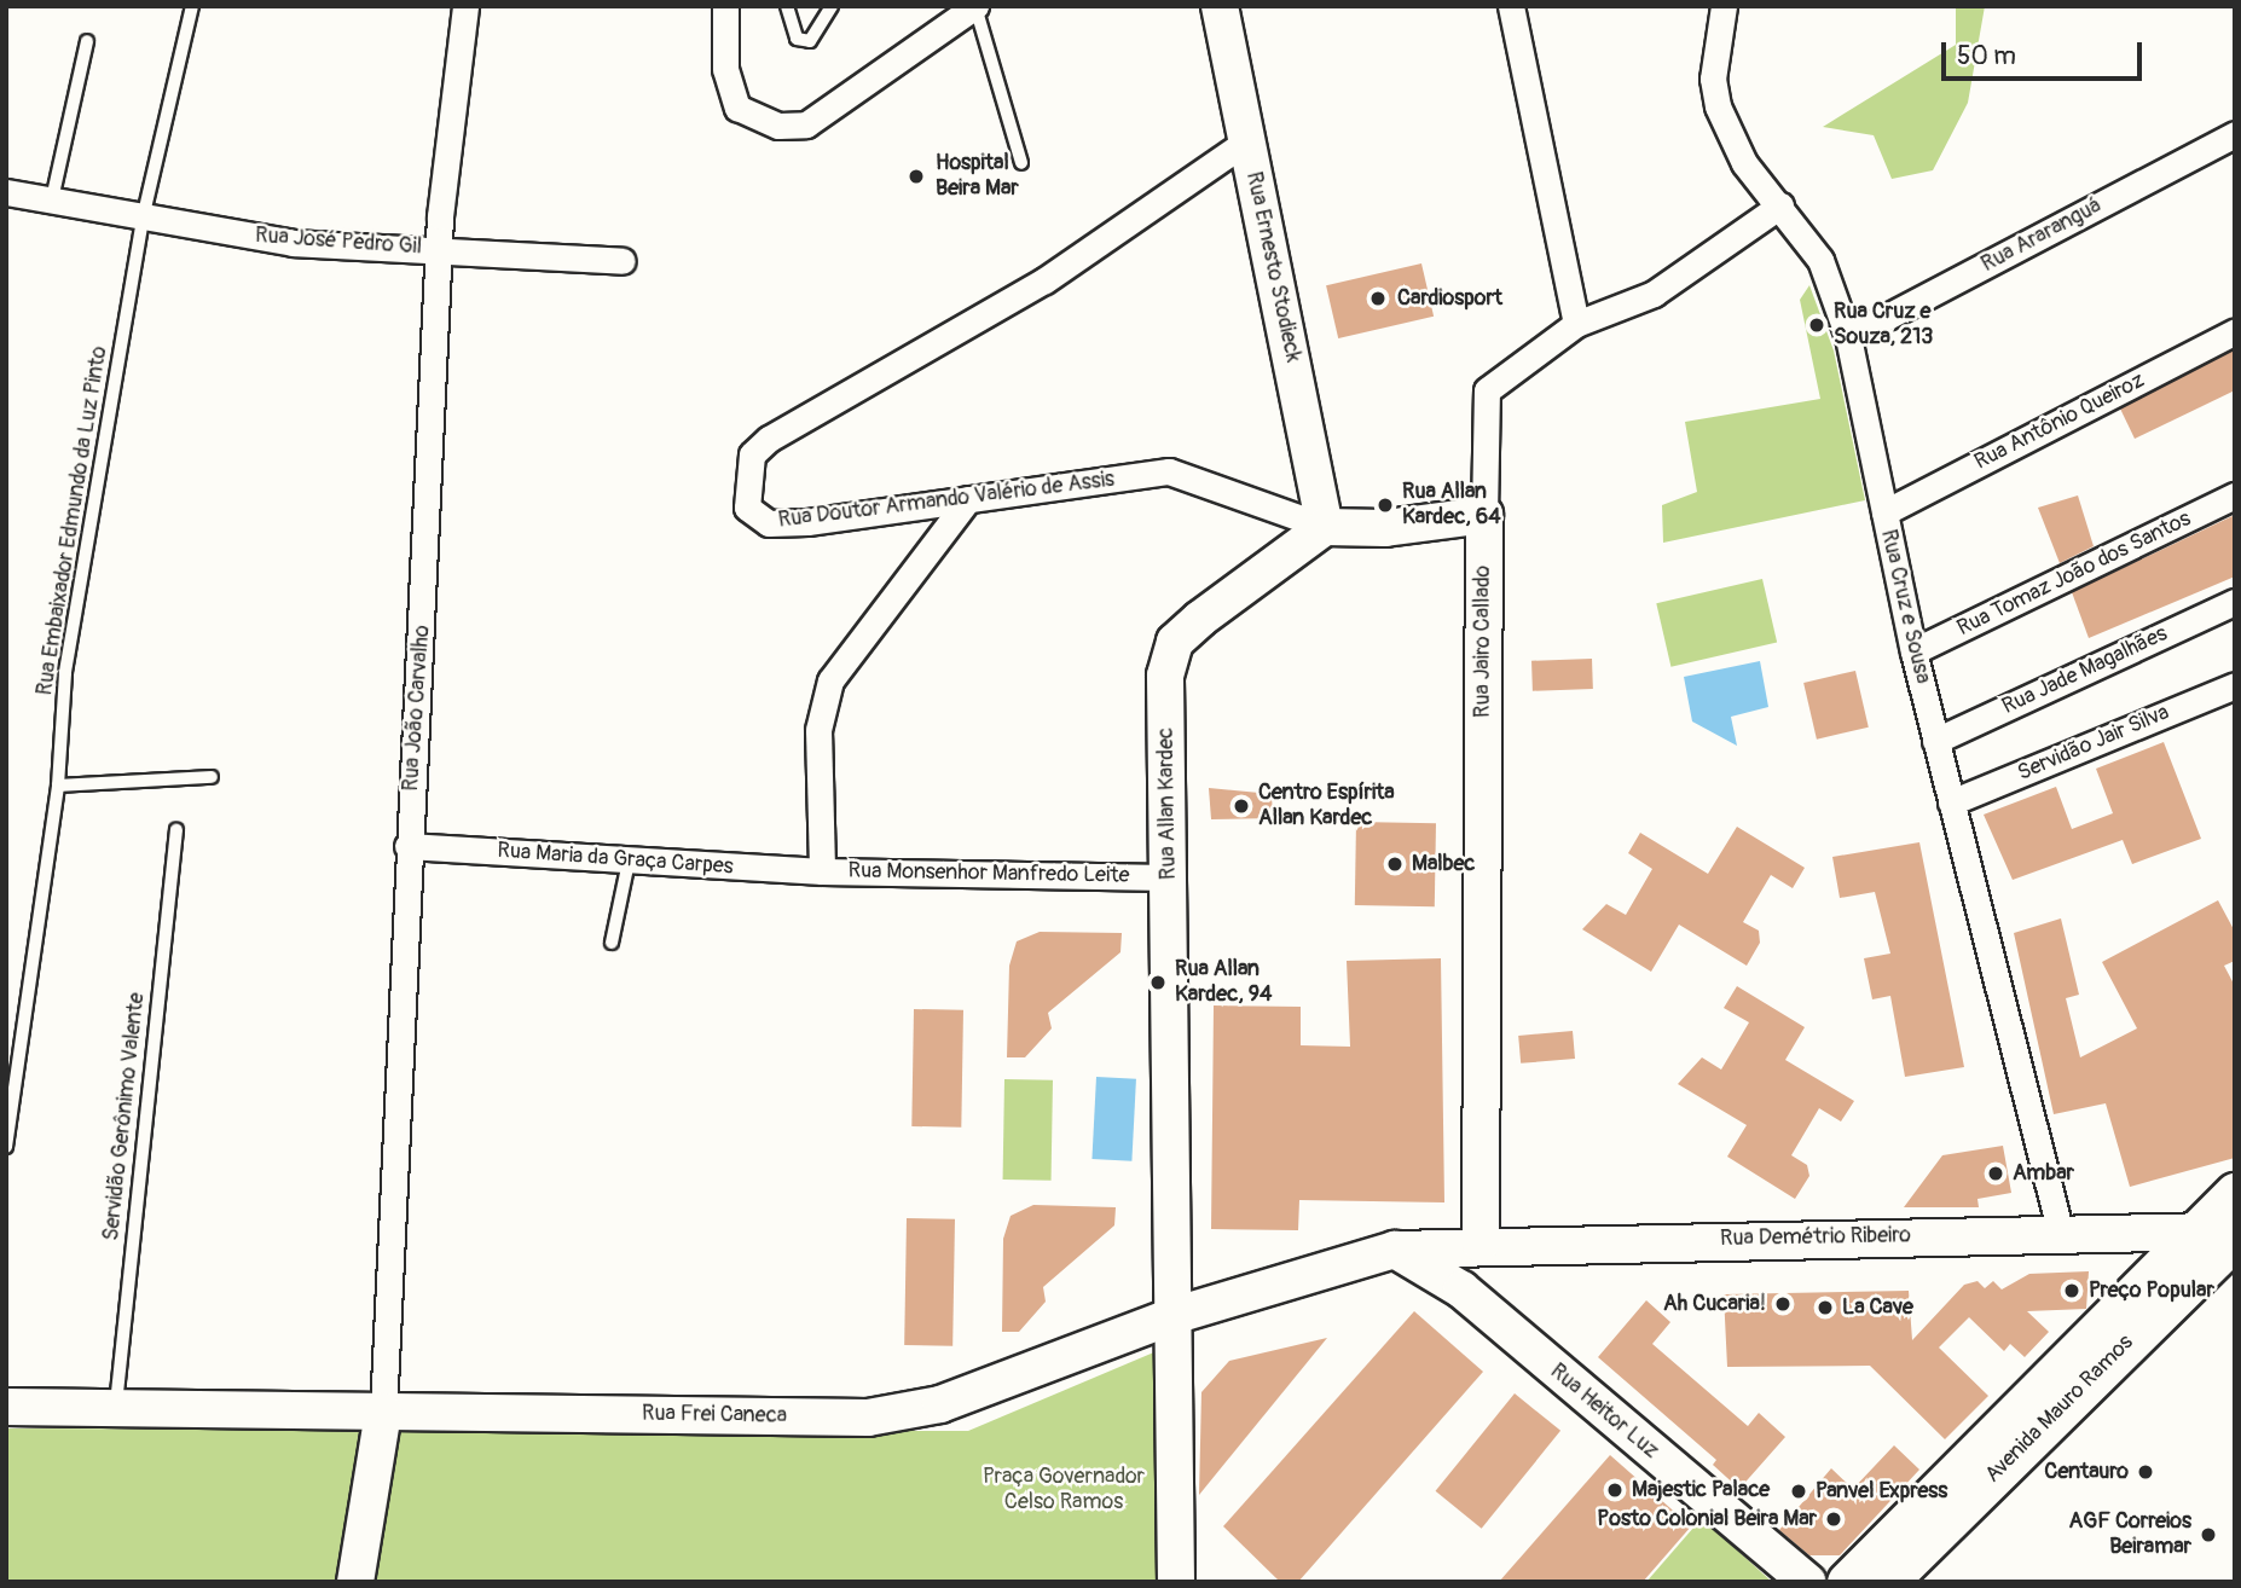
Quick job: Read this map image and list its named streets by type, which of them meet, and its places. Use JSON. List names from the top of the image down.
{
  "streets": {
    "main road": [
      "Rua Ernesto Stodieck",
      "Rua Jairo Callado",
      "Rua Allan Kardec",
      "Rua Demétrio Ribeiro",
      "Avenida Mauro Ramos",
      "Rua Heitor Luz",
      "Rua Frei Caneca"
    ],
    "street": [
      "Rua Araranguá",
      "Rua José Pedro Gil",
      "Rua Antônio Queiroz",
      "Rua Doutor Armando Valério de Assis",
      "Rua Tomaz João dos Santos",
      "Rua Cruz e Sousa",
      "Rua Jade Magalhães",
      "Rua João Carvalho",
      "Servidão Jair Silva",
      "Rua Maria da Graça Carpes",
      "Rua Monsenhor Manfredo Leite"
    ],
    "lane": ["Rua Embaixador Edmundo da Luz Pinto", "Servidão Gerônimo Valente"]
  },
  "crossings": [
    ["Rua Araranguá", "Rua Cruz e Sousa"],
    ["Rua José Pedro Gil", "Rua Embaixador Edmundo da Luz Pinto"],
    ["Rua José Pedro Gil", "Rua João Carvalho"],
    ["Rua Ernesto Stodieck", "Rua Doutor Armando Valério de Assis"],
    ["Rua Ernesto Stodieck", "Rua Allan Kardec"],
    ["Rua Antônio Queiroz", "Rua Cruz e Sousa"],
    ["Rua Doutor Armando Valério de Assis", "Rua Allan Kardec"],
    ["Rua Doutor Armando Valério de Assis", "Rua Monsenhor Manfredo Leite"],
    ["Rua Tomaz João dos Santos", "Rua Cruz e Sousa"],
    ["Rua Cruz e Sousa", "Rua Jairo Callado"],
    ["Rua Cruz e Sousa", "Rua Jade Magalhães"],
    ["Rua Cruz e Sousa", "Servidão Jair Silva"],
    ["Rua Cruz e Sousa", "Rua Demétrio Ribeiro"],
    ["Rua Jairo Callado", "Rua Demétrio Ribeiro"],
    ["Rua João Carvalho", "Rua Maria da Graça Carpes"],
    ["Rua João Carvalho", "Rua Frei Caneca"],
    ["Rua Allan Kardec", "Rua Monsenhor Manfredo Leite"],
    ["Rua Allan Kardec", "Rua Frei Caneca"],
    ["Rua Maria da Graça Carpes", "Rua Monsenhor Manfredo Leite"],
    ["Servidão Gerônimo Valente", "Rua Frei Caneca"],
    ["Rua Demétrio Ribeiro", "Avenida Mauro Ramos"],
    ["Rua Demétrio Ribeiro", "Rua Heitor Luz"],
    ["Rua Demétrio Ribeiro", "Rua Frei Caneca"],
    ["Rua Heitor Luz", "Rua Frei Caneca"]
  ],
  "parks": ["Praça Governador Celso Ramos"],
  "places": [
    "Hospital Beira Mar",
    "Cardiosport",
    "Rua Cruz e Souza, 213",
    "Rua Allan Kardec, 64",
    "Centro Espírita Allan Kardec",
    "Malbec",
    "Rua Allan Kardec, 94",
    "Ambar",
    "Preço Popular",
    "Ah Cucaria!",
    "La Cave",
    "Centauro",
    "Majestic Palace",
    "Panvel Express",
    "Posto Colonial Beira Mar",
    "AGF Correios Beiramar"
  ],
  "scale_bar": "50 m"
}
